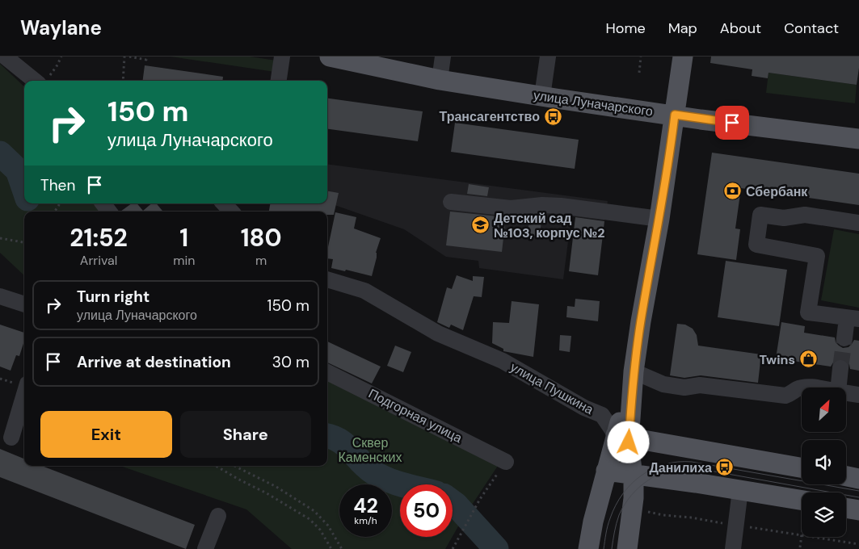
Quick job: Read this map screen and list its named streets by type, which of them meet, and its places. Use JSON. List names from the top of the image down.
{
  "streets": {
    "main road": ["улица Луначарского"],
    "street": ["улица Пушкина", "Подгорная улица"]
  },
  "parks": ["Сквер Каменских"],
  "places": {
    "bus stop": ["Трансагентство", "Данилиха"],
    "bank": ["Сбербанк"],
    "school or university": ["Детский сад №103, корпус №2"],
    "shop": ["Twins"]
  },
  "north": "top right",
  "page": {
    "header": "Waylane",
    "nav": [
      "Home",
      "Map",
      "About",
      "Contact"
    ],
    "turn": ["150 m", "улица Луначарского"],
    "then": "Then",
    "eta": [
      "21:52",
      "Arrival",
      "1",
      "min",
      "180",
      "m"
    ],
    "list": [
      {
        "name": "Turn right",
        "note": "улица Луначарского",
        "value": "150 m"
      },
      {
        "name": "Arrive at destination",
        "value": "30 m"
      }
    ],
    "buttons": ["Exit", "Share"],
    "speed": "42 km/h",
    "limit": "50"
  }
}
